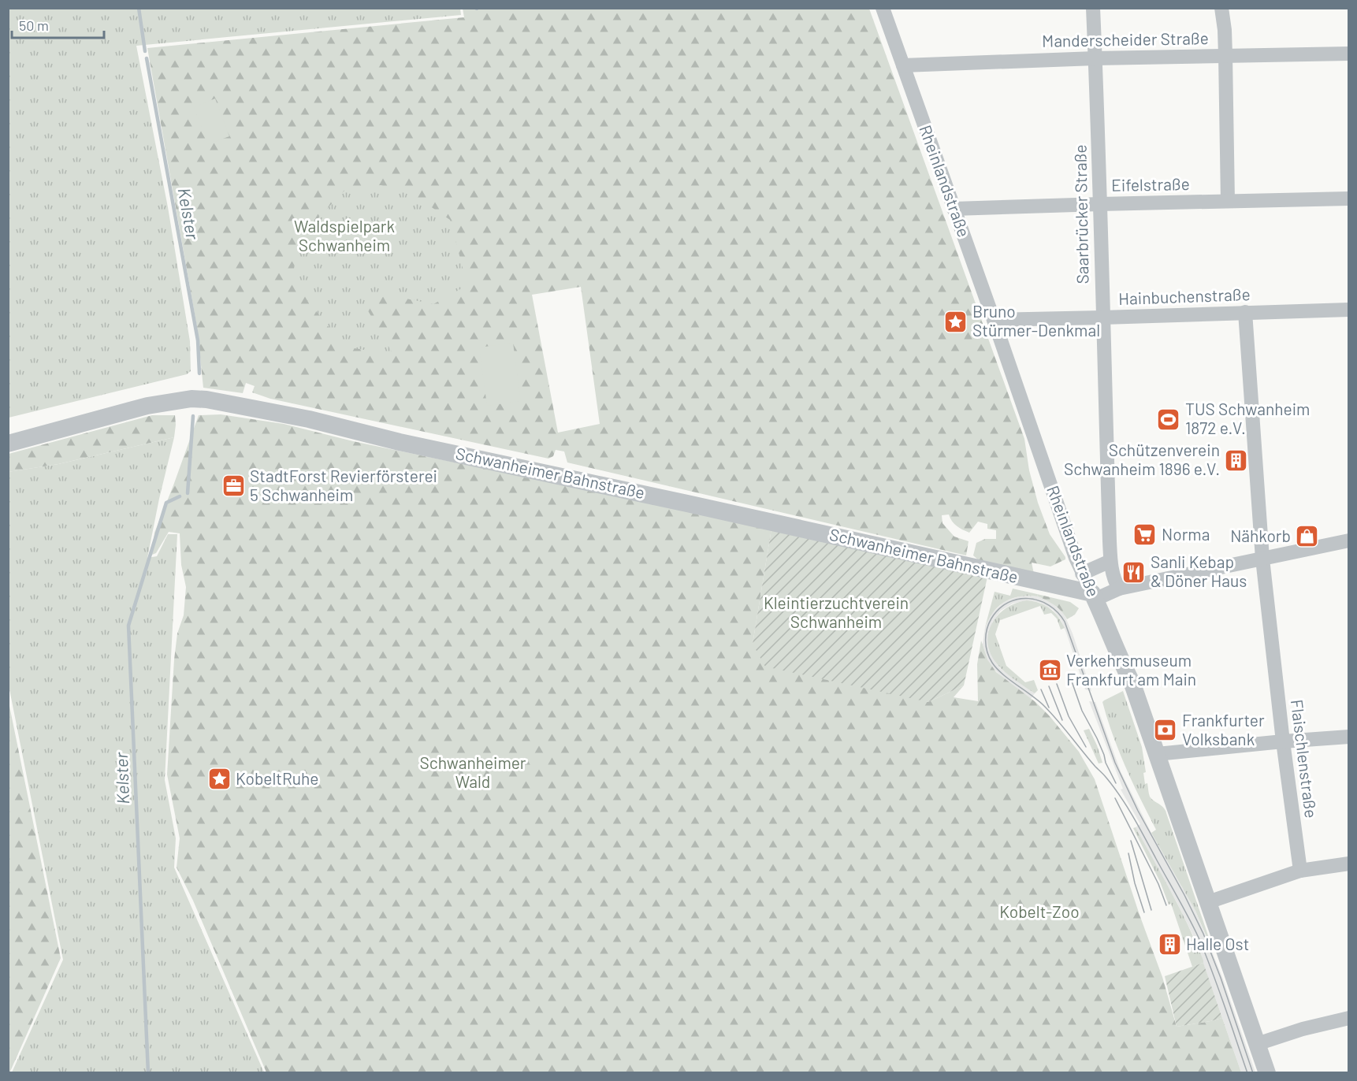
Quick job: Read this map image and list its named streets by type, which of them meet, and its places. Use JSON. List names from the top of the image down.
{
  "streets": {
    "street": [
      "Manderscheider Straße",
      "Rheinlandstraße",
      "Eifelstraße",
      "Saarbrücker Straße",
      "Hainbuchenstraße",
      "Schwanheimer Bahnstraße",
      "Flaischlenstraße"
    ]
  },
  "crossings": [
    ["Manderscheider Straße", "Rheinlandstraße"],
    ["Manderscheider Straße", "Saarbrücker Straße"],
    ["Rheinlandstraße", "Eifelstraße"],
    ["Rheinlandstraße", "Hainbuchenstraße"],
    ["Rheinlandstraße", "Schwanheimer Bahnstraße"],
    ["Eifelstraße", "Saarbrücker Straße"],
    ["Saarbrücker Straße", "Hainbuchenstraße"],
    ["Hainbuchenstraße", "Flaischlenstraße"]
  ],
  "water": ["Kelster"],
  "parks": [
    "Waldspielpark Schwanheim",
    "Kleintierzuchtverein Schwanheim",
    "Schwanheimer Wald",
    "Kobelt-Zoo"
  ],
  "places": {
    "place": ["Bruno Stürmer-Denkmal", "KobeltRuhe"],
    "sports": ["TUS Schwanheim 1872 e.V."],
    "building": ["Schützenverein Schwanheim 1896 e.V.", "Halle Ost"],
    "office": ["StadtForst Revierförsterei 5 Schwanheim"],
    "supermarket": ["Norma"],
    "shop": ["Nähkorb"],
    "restaurant": ["Sanli Kebap & Döner Haus"],
    "museum": ["Verkehrsmuseum Frankfurt am Main"],
    "bank": ["Frankfurter Volksbank"]
  },
  "scale_bar": "50 m"
}
